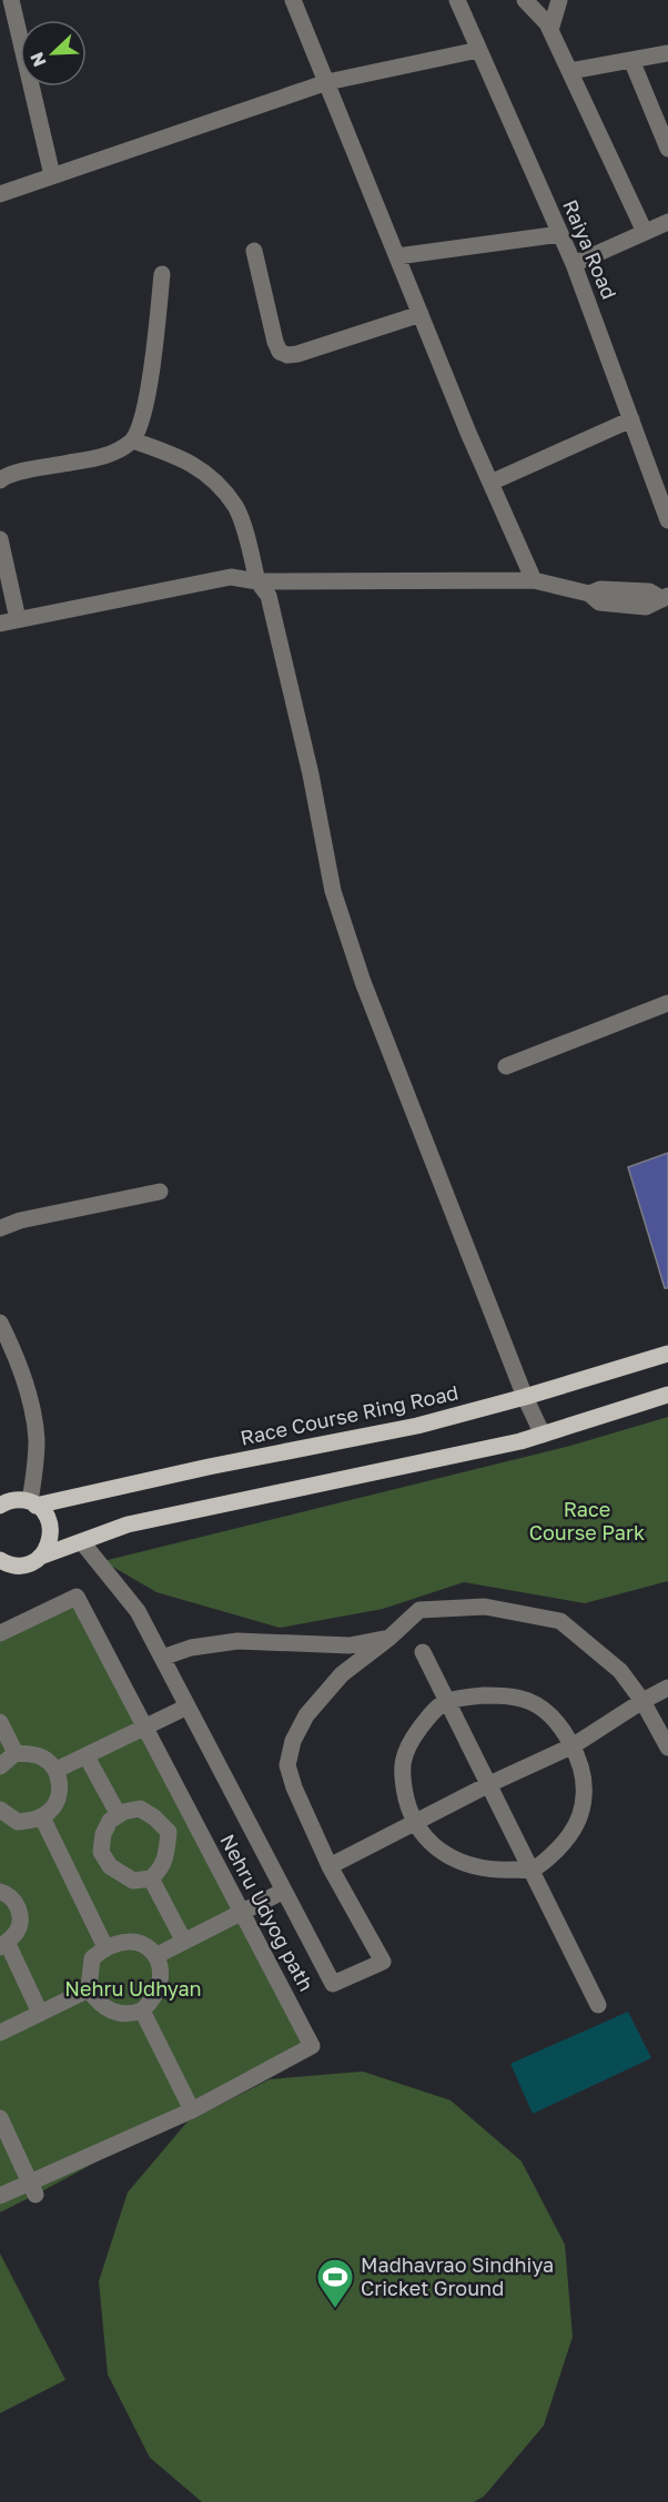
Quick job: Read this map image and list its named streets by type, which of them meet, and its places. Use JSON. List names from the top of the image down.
{
  "streets": {
    "main road": ["Race Course Ring Road"],
    "street": ["Raiya Road", "Nehru Udyog path"]
  },
  "parks": ["Race Course Park", "Nehru Udhyan"],
  "places": {
    "sports": ["Madhavrao Sindhiya Cricket Ground"]
  },
  "north": "bottom left"
}
